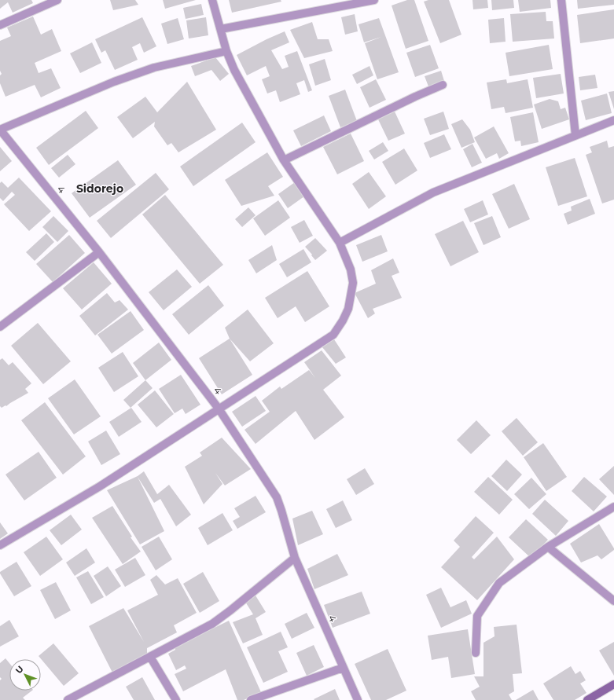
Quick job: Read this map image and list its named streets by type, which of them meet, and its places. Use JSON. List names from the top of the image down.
{
  "streets": {
    "street": ["4"]
  },
  "districts": ["Sidorejo"],
  "north": "top left"
}
